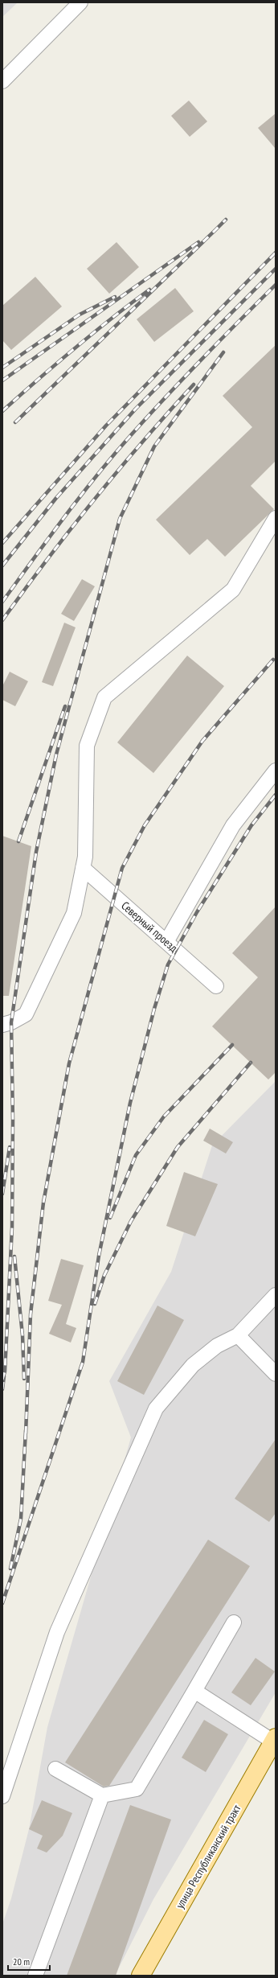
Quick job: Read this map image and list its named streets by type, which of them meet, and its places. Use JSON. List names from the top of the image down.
{
  "streets": {
    "main road": ["улица Республиканский тракт"],
    "street": ["Северный проезд"]
  },
  "scale_bar": "20 m"
}
